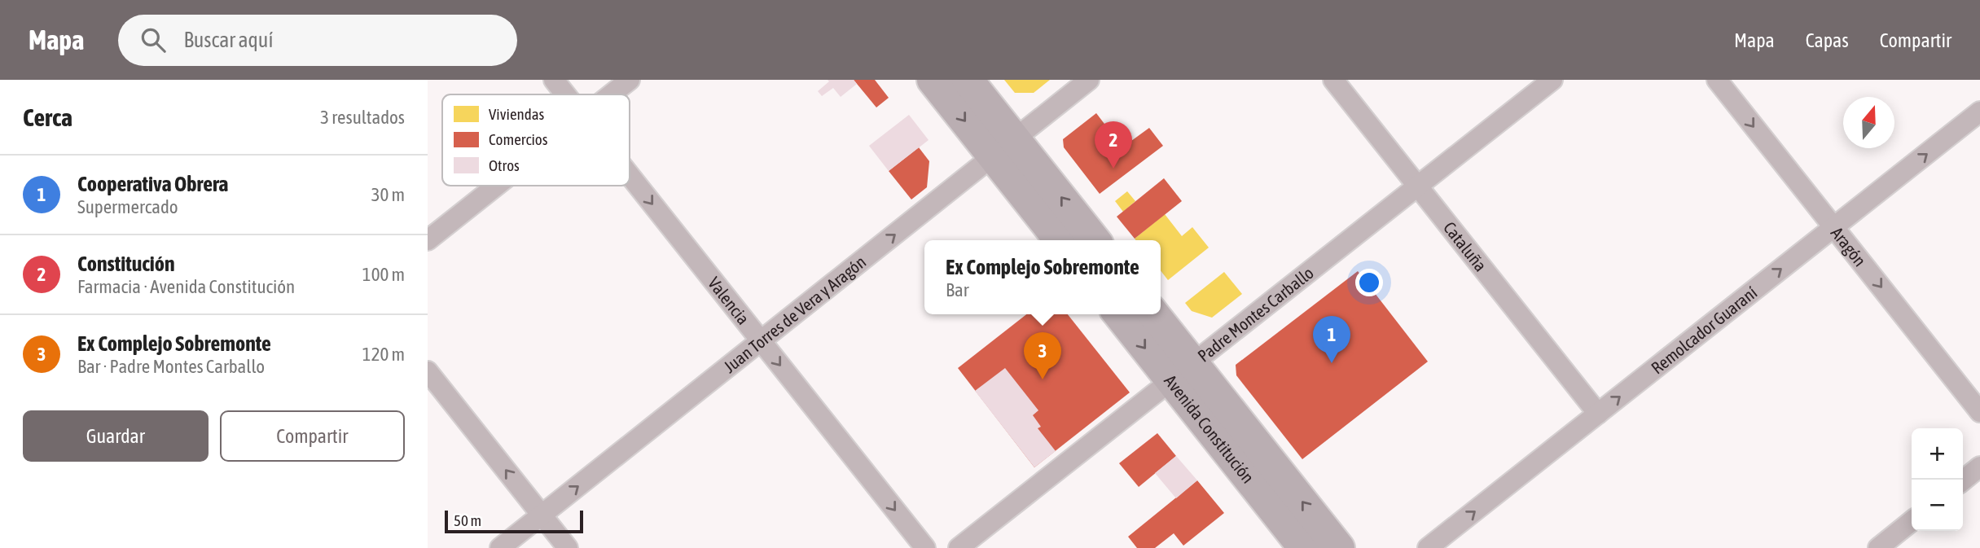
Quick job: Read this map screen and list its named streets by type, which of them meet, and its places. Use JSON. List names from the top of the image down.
{
  "streets": {
    "main road": ["Avenida Constitución"],
    "street": [
      "Aragón",
      "Cataluña",
      "Valencia",
      "Juan Torres de Vera y Aragón",
      "Padre Montes Carballo",
      "Remolcador Guaraní"
    ]
  },
  "crossings": [
    ["Aragón", "Remolcador Guaraní"],
    ["Cataluña", "Padre Montes Carballo"],
    ["Cataluña", "Remolcador Guaraní"],
    ["Valencia", "Juan Torres de Vera y Aragón"],
    ["Padre Montes Carballo", "Avenida Constitución"]
  ],
  "one_way": [
    "Aragón",
    "Valencia",
    "Juan Torres de Vera y Aragón",
    "Remolcador Guaraní"
  ],
  "legend": ["Viviendas", "Comercios", "Otros"],
  "scale_bar": "50 m",
  "north": "top",
  "page": {
    "header": "Mapa",
    "search": "Buscar aquí",
    "nav": ["Mapa", "Capas", "Compartir"],
    "heading": ["Cerca", "3 resultados"],
    "pins": ["2", "1", "3"],
    "list": [
      {
        "mark": "1",
        "name": "Cooperativa Obrera",
        "note": "Supermercado",
        "value": "30 m"
      },
      {
        "mark": "2",
        "name": "Constitución",
        "note": "Farmacia · Avenida Constitución",
        "value": "100 m"
      },
      {
        "mark": "3",
        "name": "Ex Complejo Sobremonte",
        "note": "Bar · Padre Montes Carballo",
        "value": "120 m"
      }
    ],
    "popup": ["Ex Complejo Sobremonte", "Bar"],
    "buttons": ["Guardar", "Compartir"],
    "map_buttons": ["+", "−"],
    "scale": "50 m"
  }
}
